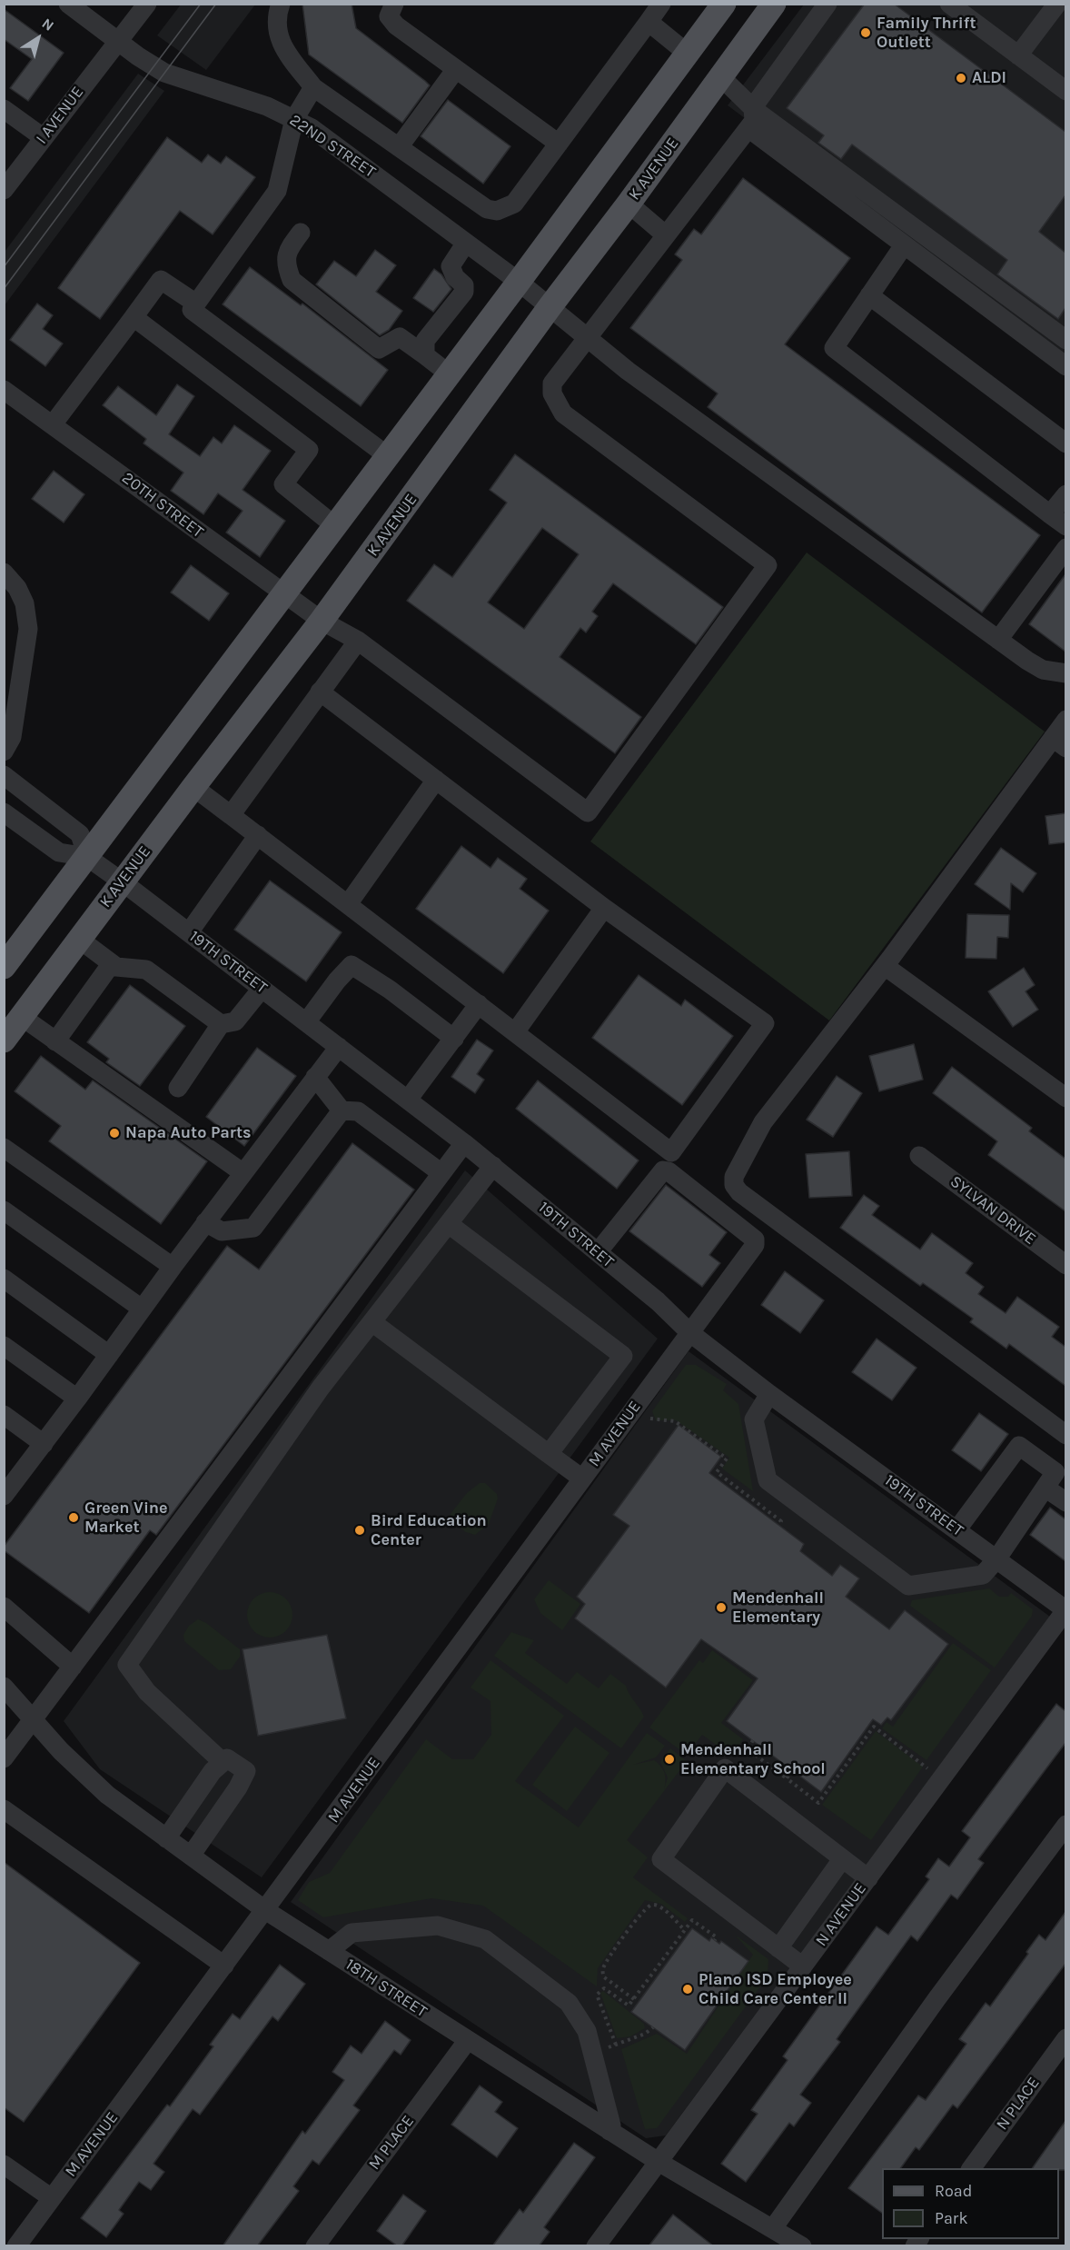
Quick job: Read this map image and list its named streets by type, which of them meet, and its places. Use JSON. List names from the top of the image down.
{
  "streets": {
    "main road": ["K AVENUE"],
    "street": [
      "I AVENUE",
      "22ND STREET",
      "20TH STREET",
      "19TH STREET",
      "SYLVAN DRIVE",
      "M AVENUE",
      "N AVENUE",
      "18TH STREET",
      "N PLACE",
      "M PLACE"
    ]
  },
  "crossings": [
    ["I AVENUE", "22ND STREET"],
    ["22ND STREET", "K AVENUE"],
    ["22ND STREET", "20TH STREET"],
    ["K AVENUE", "20TH STREET"],
    ["K AVENUE", "19TH STREET"],
    ["19TH STREET", "M AVENUE"],
    ["19TH STREET", "N AVENUE"],
    ["M AVENUE", "18TH STREET"],
    ["N AVENUE", "18TH STREET"],
    ["18TH STREET", "M PLACE"]
  ],
  "places": [
    "Family Thrift Outlett",
    "ALDI",
    "Napa Auto Parts",
    "Green Vine Market",
    "Bird Education Center",
    "Mendenhall Elementary",
    "Mendenhall Elementary School",
    "Plano ISD Employee Child Care Center II"
  ],
  "legend": ["Road", "Park"],
  "north": "top right"
}
